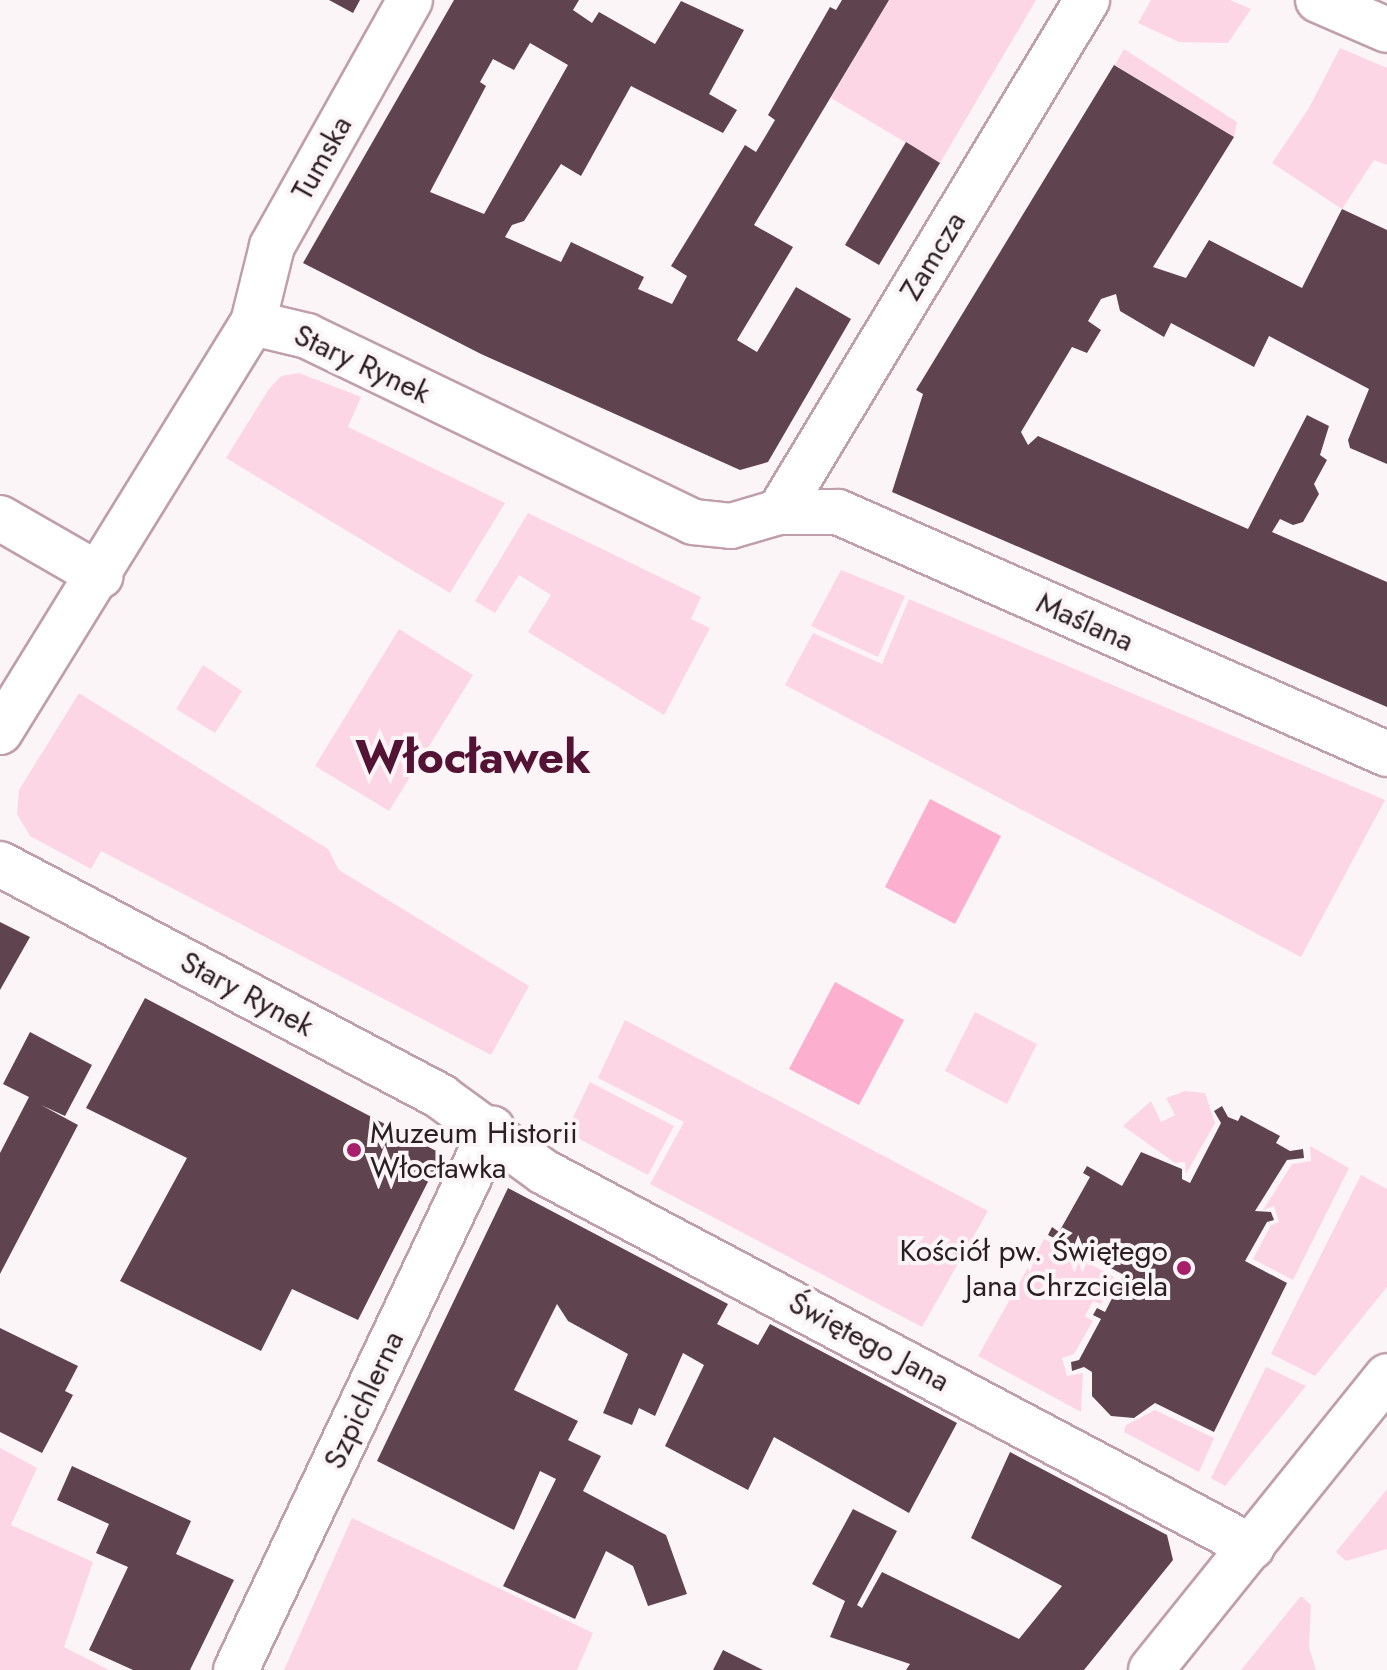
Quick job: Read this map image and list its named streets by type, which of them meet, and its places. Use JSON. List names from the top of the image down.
{
  "streets": {
    "street": [
      "Tumska",
      "Zamcza",
      "Stary Rynek",
      "Maślana",
      "Świętego Jana",
      "Szpichlerna"
    ]
  },
  "crossings": [
    ["Tumska", "Stary Rynek"],
    ["Zamcza", "Stary Rynek"],
    ["Zamcza", "Maślana"],
    ["Stary Rynek", "Maślana"],
    ["Stary Rynek", "Świętego Jana"],
    ["Stary Rynek", "Szpichlerna"],
    ["Świętego Jana", "Szpichlerna"]
  ],
  "districts": ["Włocławek"],
  "places": ["Muzeum Historii Włocławka", "Kościół pw. Świętego Jana Chrzciciela"]
}
